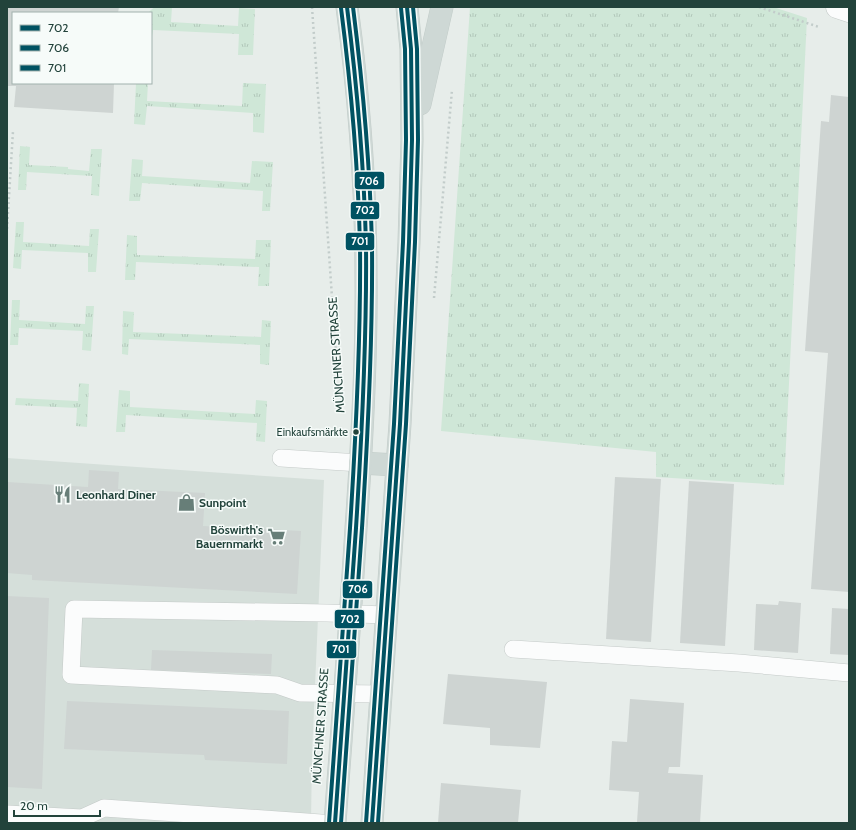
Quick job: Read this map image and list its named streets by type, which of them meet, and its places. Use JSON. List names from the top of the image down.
{
  "streets": {
    "main road": ["MÜNCHNER STRASSE"]
  },
  "places": {
    "other": ["Einkaufsmärkte"],
    "restaurant": ["Leonhard Diner"],
    "shop": ["Sunpoint"],
    "supermarket": ["Böswirth's Bauernmarkt"]
  },
  "lines": ["transit line 702", "transit line 706", "transit line 701"],
  "legend": ["702", "706", "701"],
  "scale_bar": "20 m"
}
